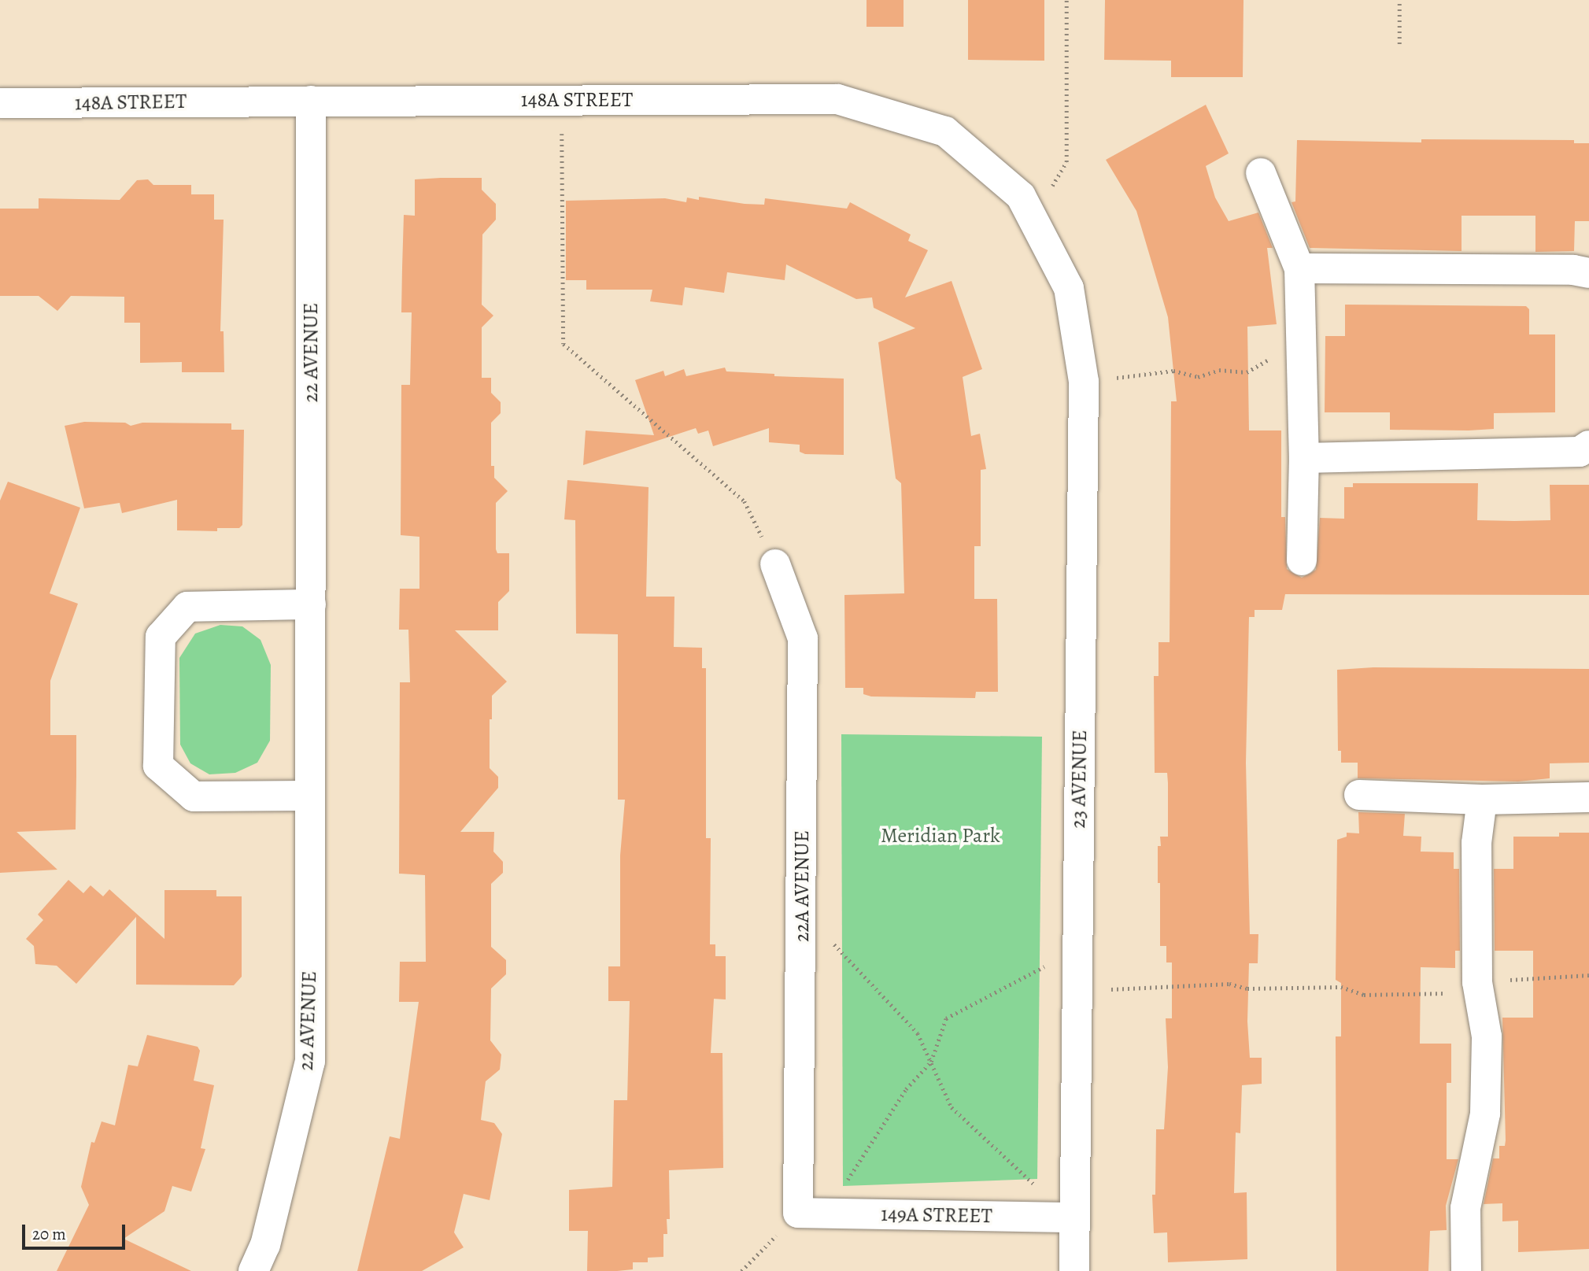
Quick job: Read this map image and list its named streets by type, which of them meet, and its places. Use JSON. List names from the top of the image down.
{
  "streets": {
    "street": [
      "148A STREET",
      "22 AVENUE",
      "23 AVENUE",
      "22A AVENUE",
      "149A STREET"
    ]
  },
  "crossings": [
    ["148A STREET", "22 AVENUE"],
    ["148A STREET", "23 AVENUE"],
    ["23 AVENUE", "149A STREET"],
    ["22A AVENUE", "149A STREET"]
  ],
  "parks": ["Meridian Park"],
  "scale_bar": "20 m"
}
